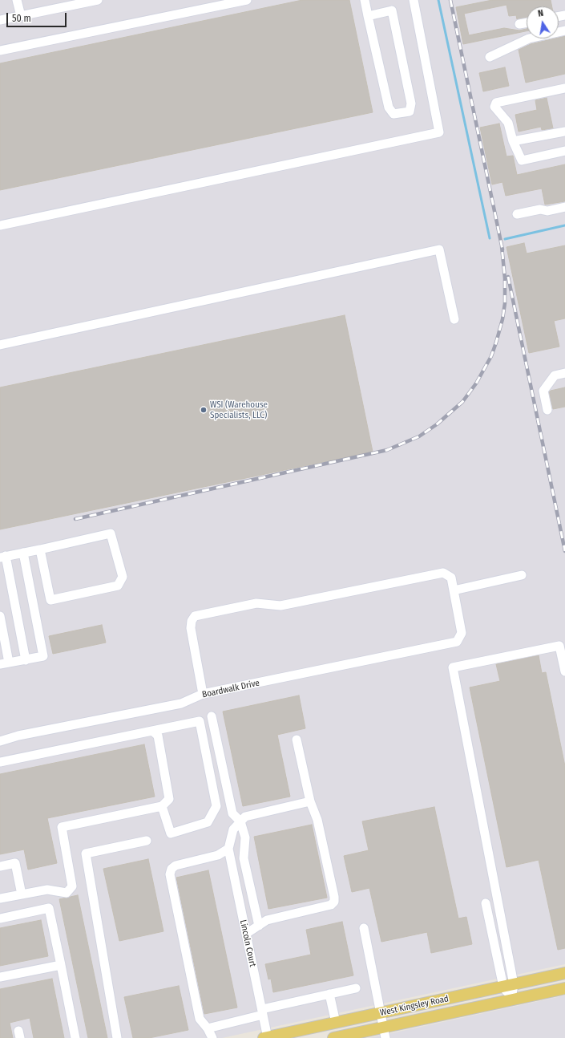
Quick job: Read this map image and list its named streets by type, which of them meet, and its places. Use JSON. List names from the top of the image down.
{
  "streets": {
    "main road": ["West Kingsley Road"],
    "street": ["Boardwalk Drive", "Lincoln Court"]
  },
  "crossings": [
    ["Lincoln Court", "West Kingsley Road"]
  ],
  "places": ["WSI (Warehouse Specialists, LLC)"],
  "scale_bar": "50 m",
  "north": "top"
}
